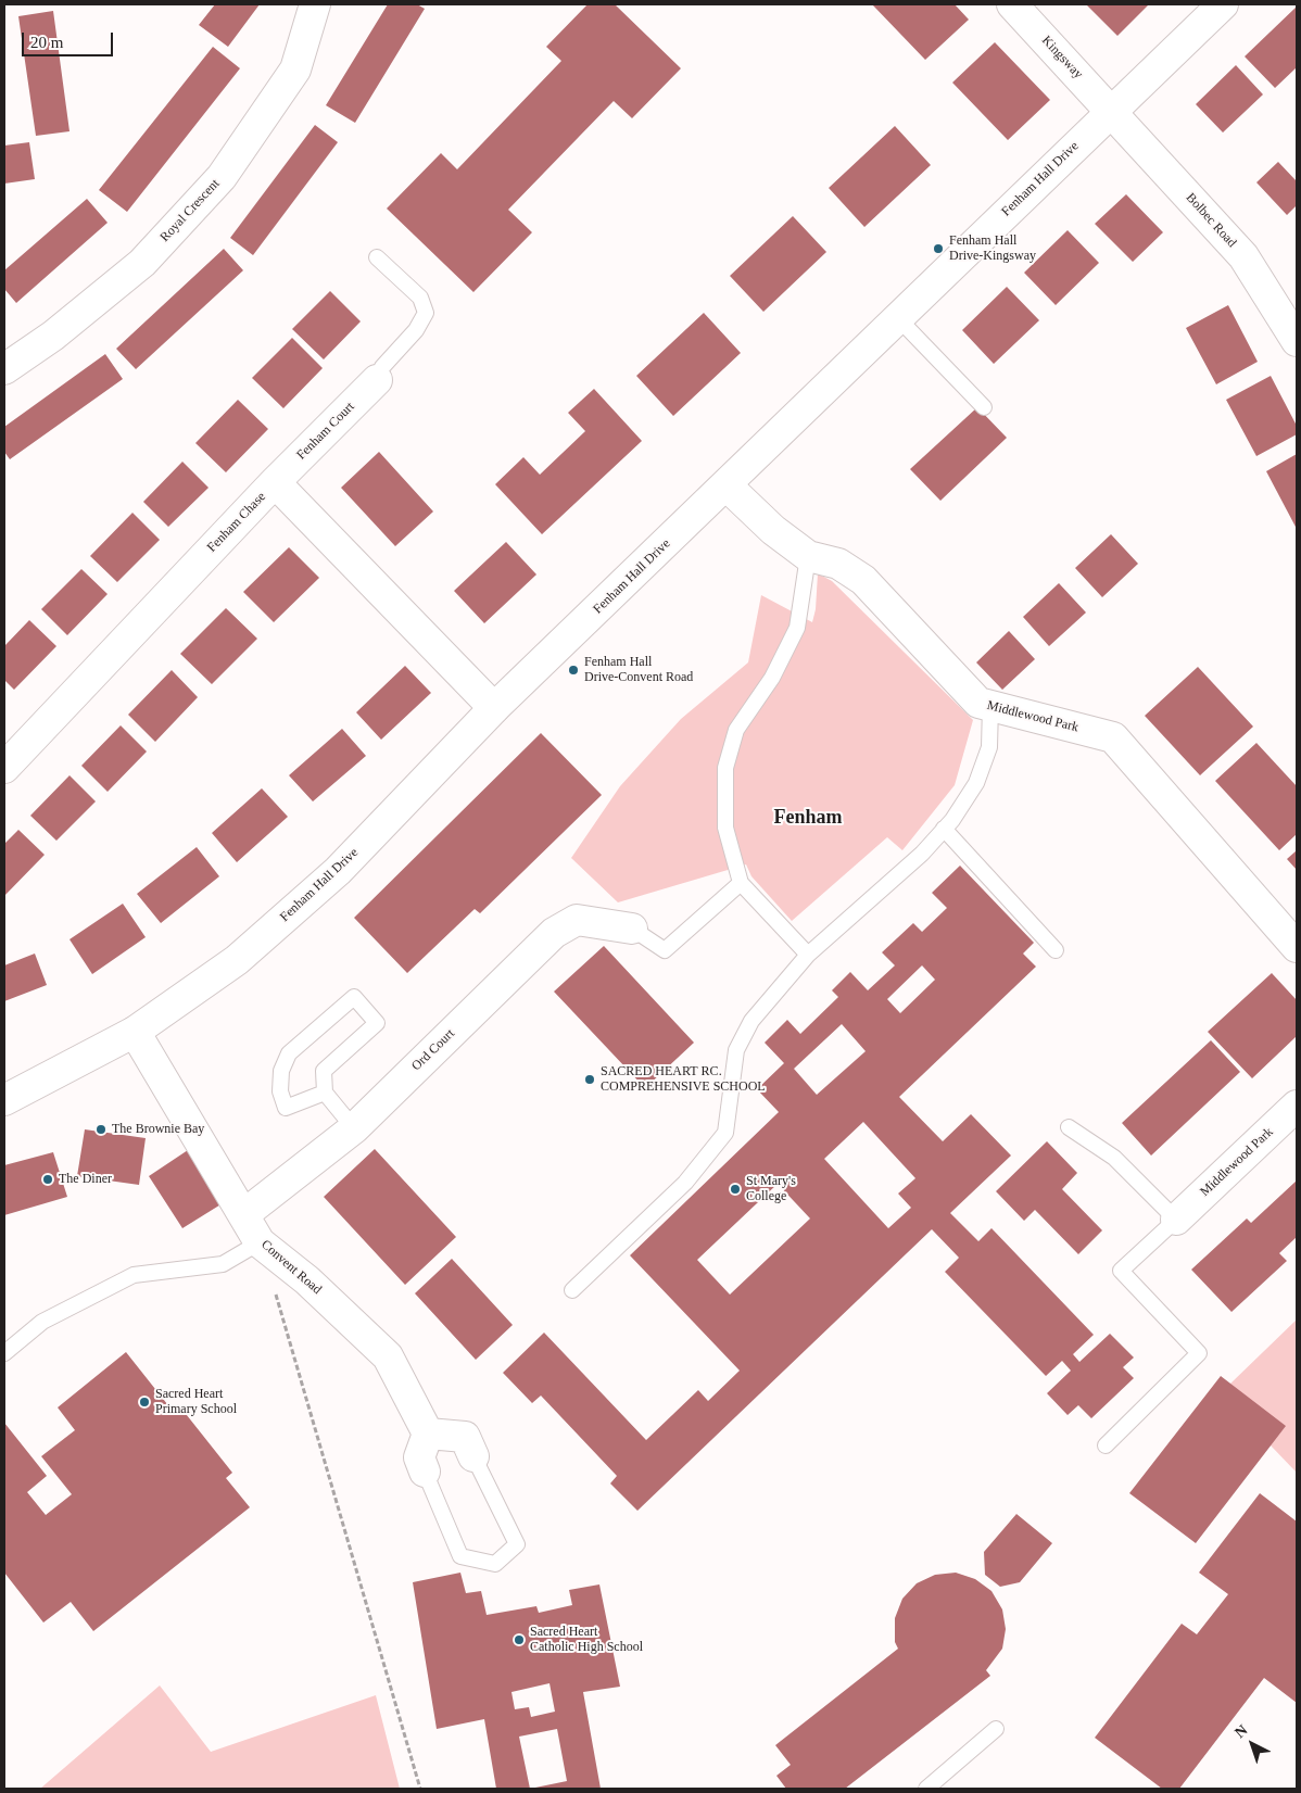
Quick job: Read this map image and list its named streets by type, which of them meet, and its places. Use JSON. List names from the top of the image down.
{
  "streets": {
    "street": [
      "Kingsway",
      "Fenham Hall Drive",
      "Royal Crescent",
      "Bolbec Road",
      "Fenham Court",
      "Fenham Chase",
      "Middlewood Park",
      "Ord Court",
      "Convent Road"
    ]
  },
  "crossings": [
    ["Kingsway", "Fenham Hall Drive"],
    ["Kingsway", "Bolbec Road"],
    ["Fenham Hall Drive", "Bolbec Road"],
    ["Fenham Hall Drive", "Fenham Chase"],
    ["Fenham Hall Drive", "Middlewood Park"],
    ["Fenham Hall Drive", "Convent Road"],
    ["Fenham Court", "Fenham Chase"],
    ["Ord Court", "Convent Road"]
  ],
  "districts": ["Fenham"],
  "places": [
    "Fenham Hall Drive-Kingsway",
    "Fenham Hall Drive-Convent Road",
    "SACRED HEART RC. COMPREHENSIVE SCHOOL",
    "The Brownie Bay",
    "The Diner",
    "St Mary's College",
    "Sacred Heart Primary School",
    "Sacred Heart Catholic High School"
  ],
  "scale_bar": "20 m",
  "north": "top left"
}
